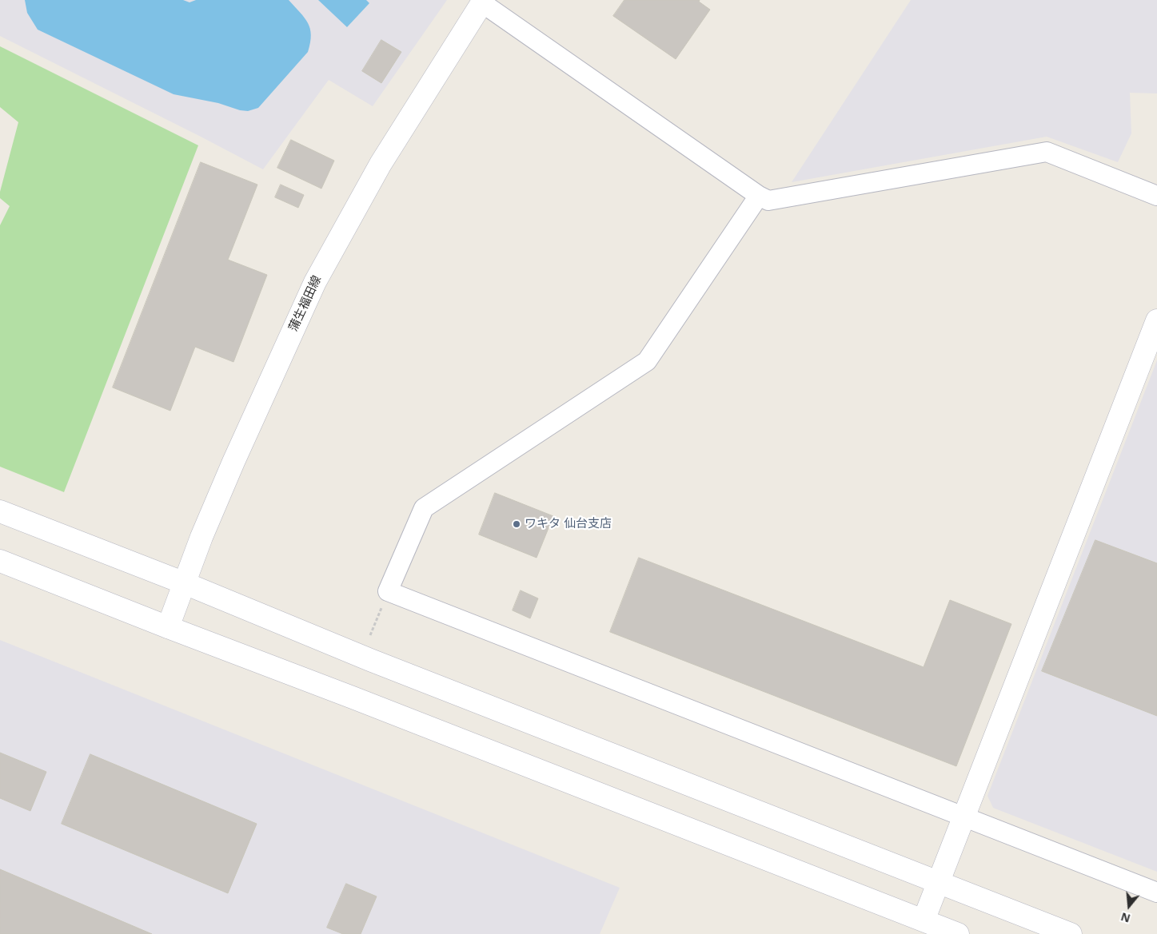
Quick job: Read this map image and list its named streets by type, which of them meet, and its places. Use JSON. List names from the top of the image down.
{
  "streets": {
    "street": ["蒲生福田線"]
  },
  "places": ["ワキタ 仙台支店"],
  "north": "bottom"
}
